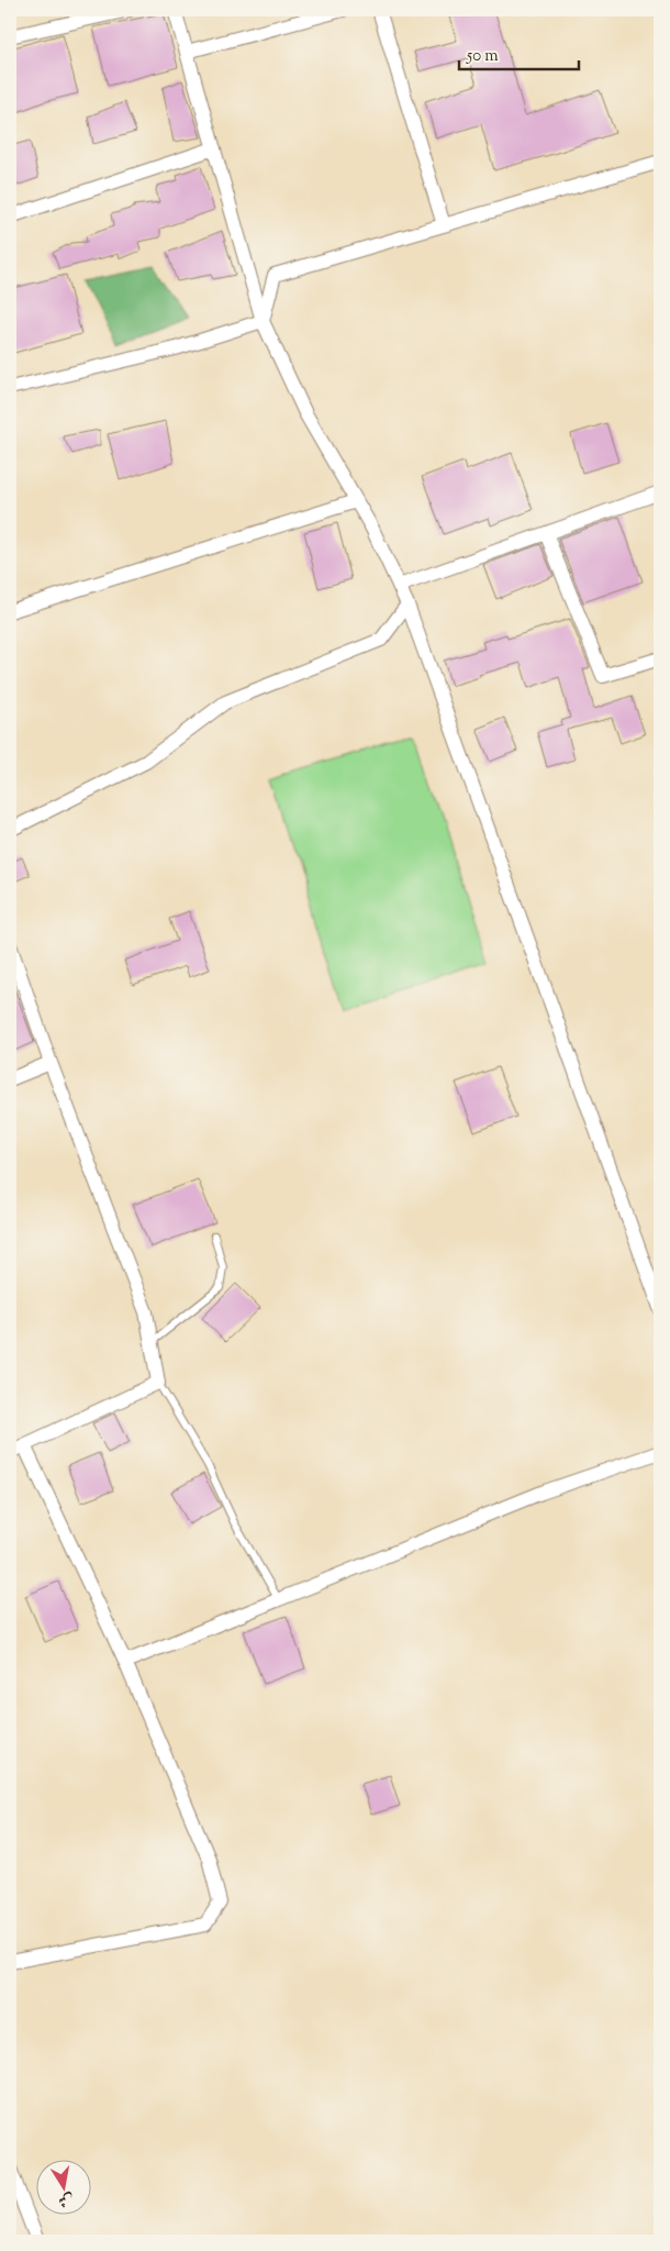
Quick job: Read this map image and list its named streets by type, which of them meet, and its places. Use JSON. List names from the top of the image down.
{
  "scale_bar": "50 m",
  "north": "bottom"
}
